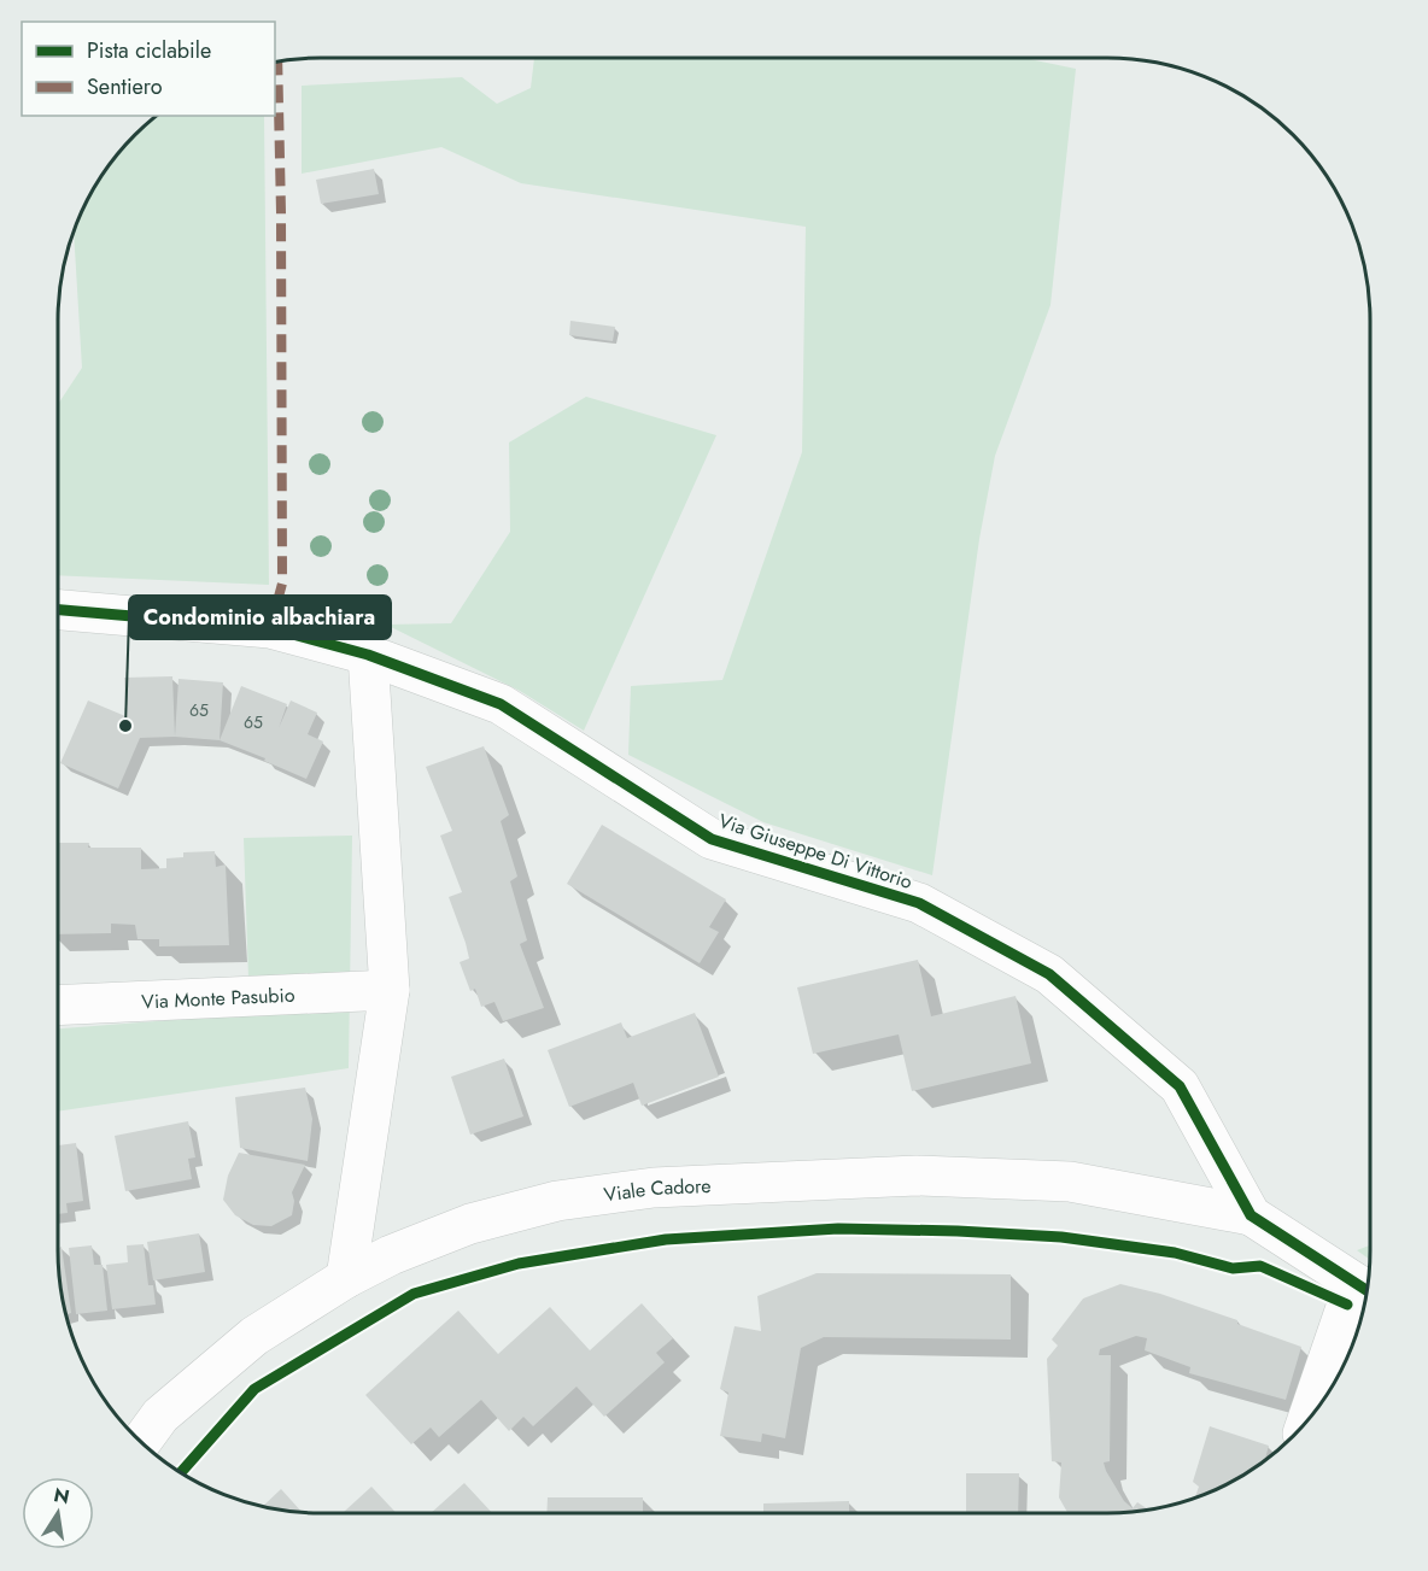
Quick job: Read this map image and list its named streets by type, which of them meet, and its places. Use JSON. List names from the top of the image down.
{
  "streets": {
    "street": ["Via Giuseppe Di Vittorio", "Via Monte Pasubio", "Viale Cadore"]
  },
  "crossings": [
    ["Via Giuseppe Di Vittorio", "Viale Cadore"]
  ],
  "places": ["Condominio albachiara"],
  "house_numbers": ["65", "65"],
  "legend": ["Pista ciclabile", "Sentiero"],
  "north": "top"
}
